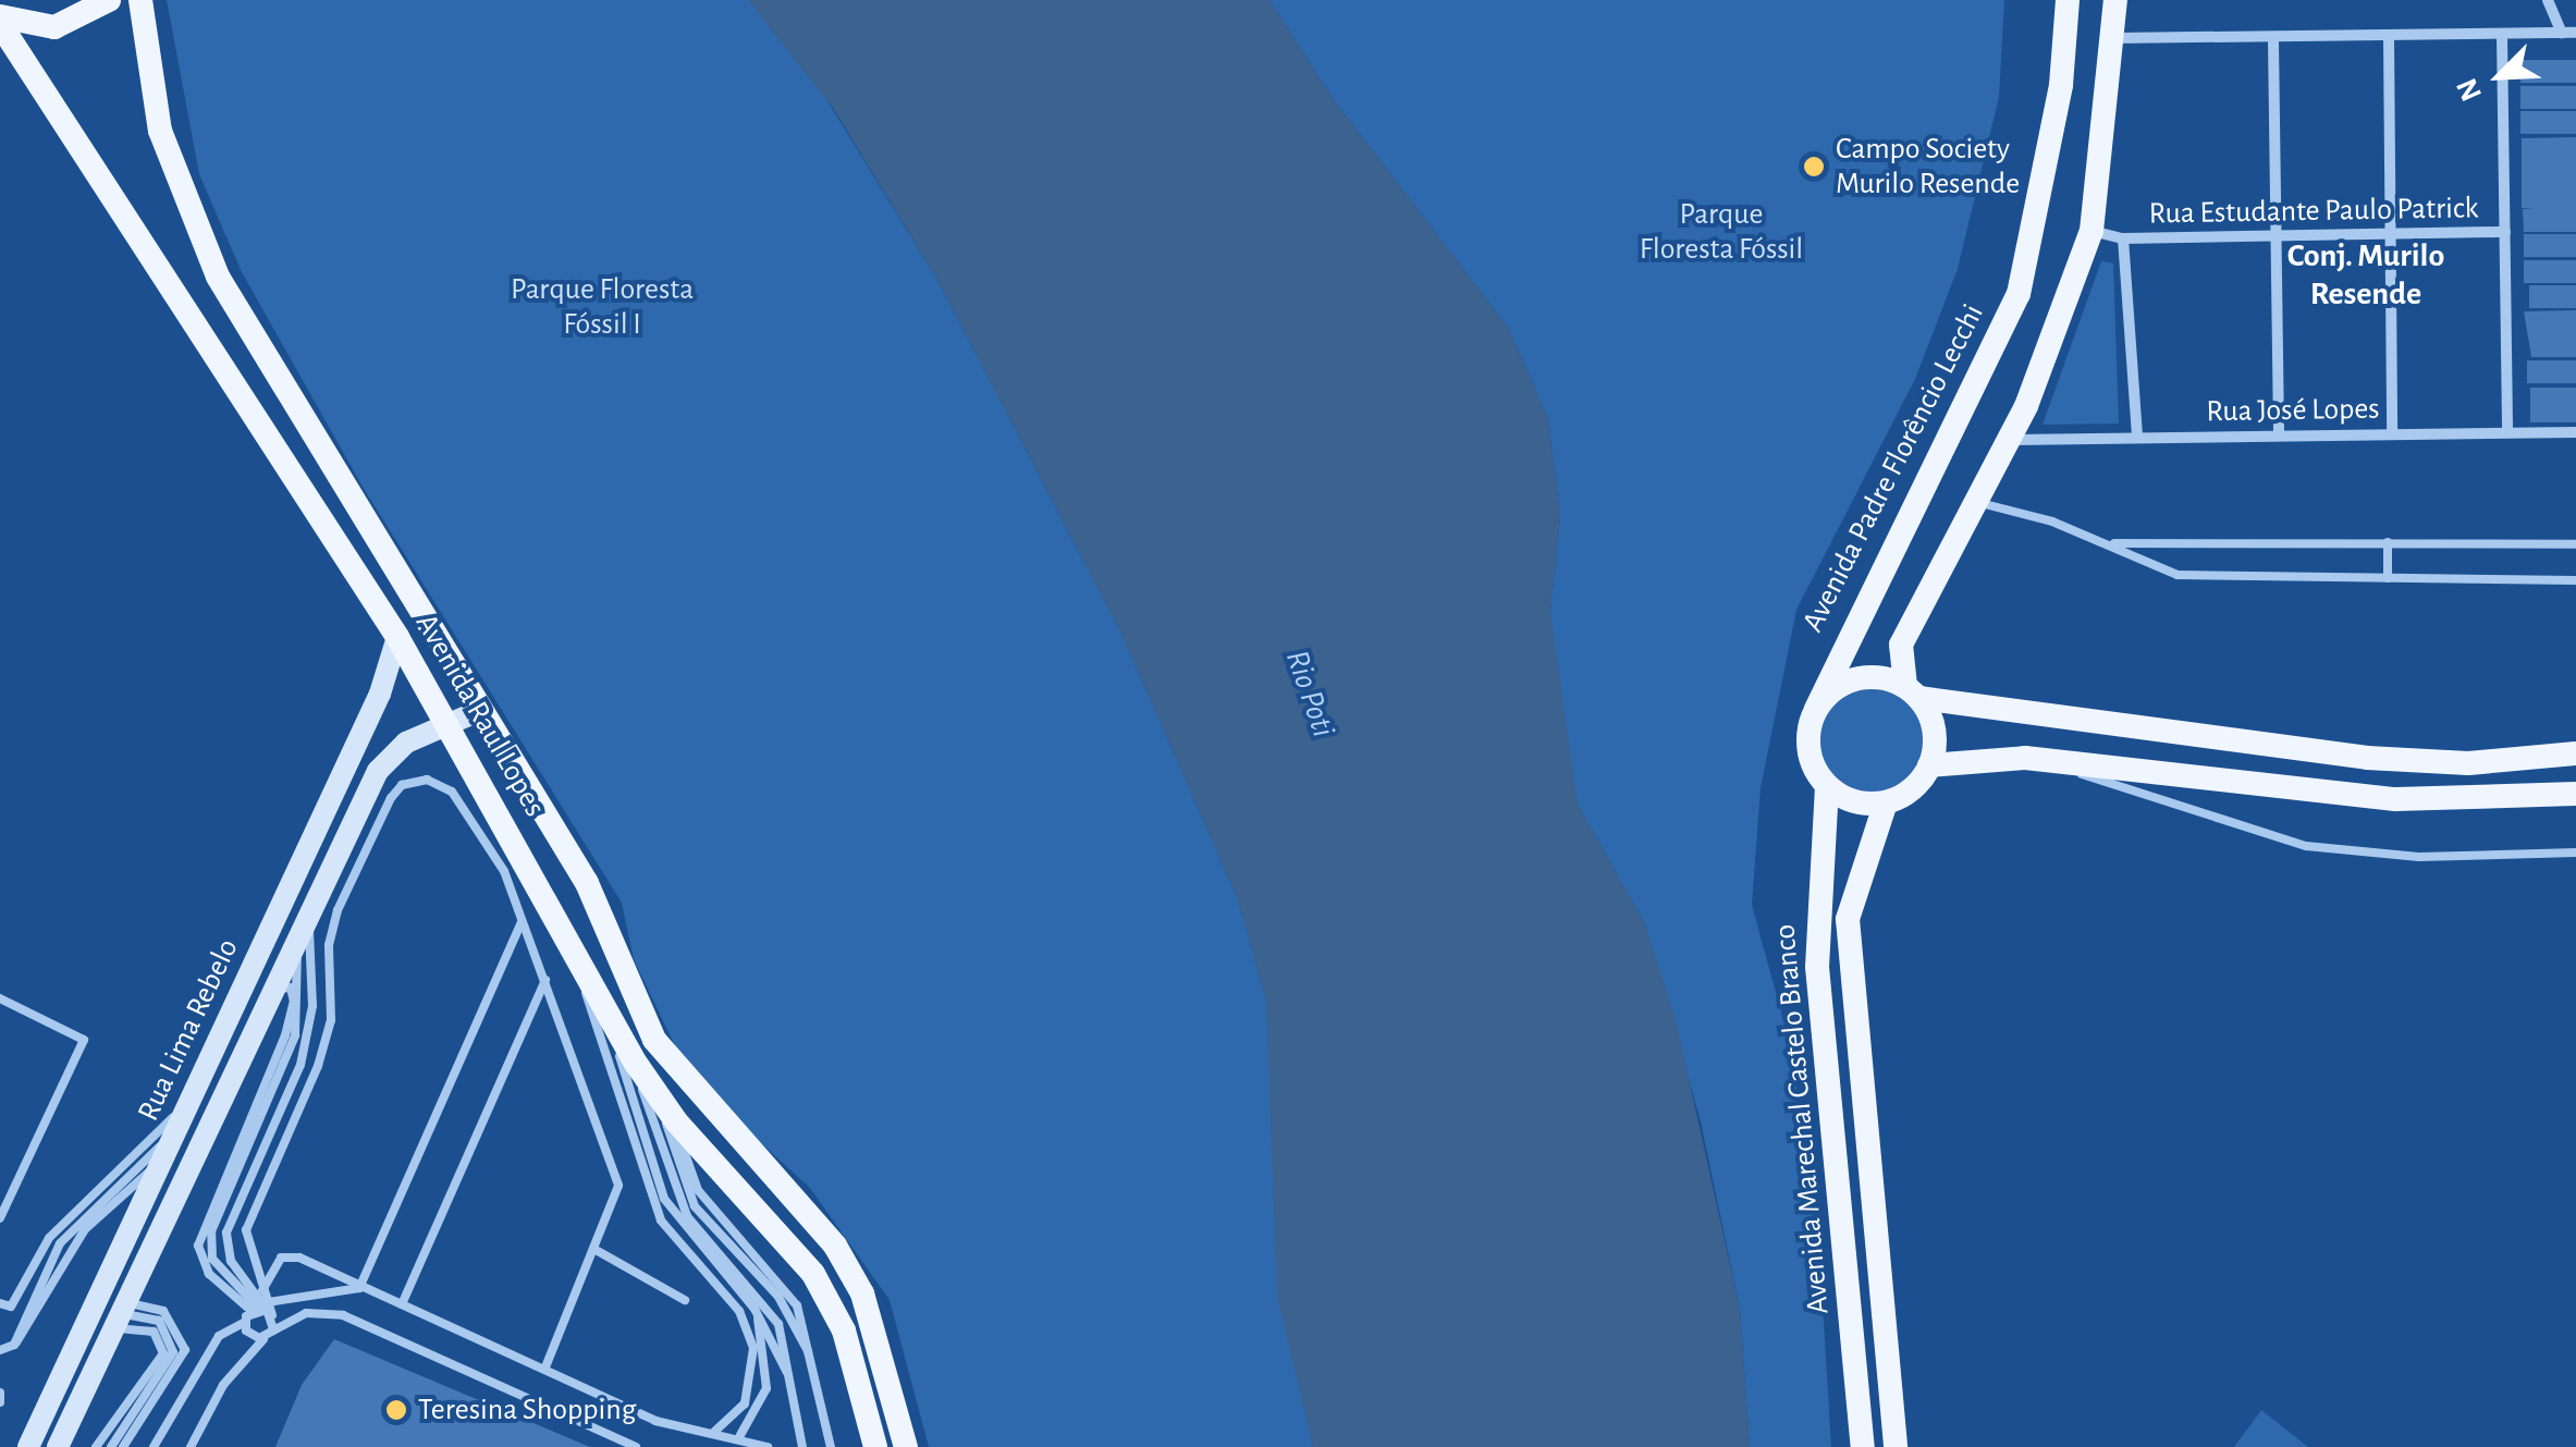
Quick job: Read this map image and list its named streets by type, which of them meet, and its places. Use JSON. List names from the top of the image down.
{
  "streets": {
    "main road": ["Avenida Padre Florêncio Lecchi", "Avenida Raul Lopes", "Avenida Marechal Castelo Branco"],
    "street": ["Rua Estudante Paulo Patrick", "Rua José Lopes", "Rua Lima Rebelo"]
  },
  "crossings": [
    ["Avenida Padre Florêncio Lecchi", "Avenida Marechal Castelo Branco"],
    ["Avenida Raul Lopes", "Rua Lima Rebelo"]
  ],
  "districts": ["Conj. Murilo Resende"],
  "water": ["Rio Poti"],
  "parks": ["Parque Floresta Fóssil", "Parque Floresta Fóssil I"],
  "places": ["Campo Society Murilo Resende", "Teresina Shopping"],
  "north": "bottom left"
}
